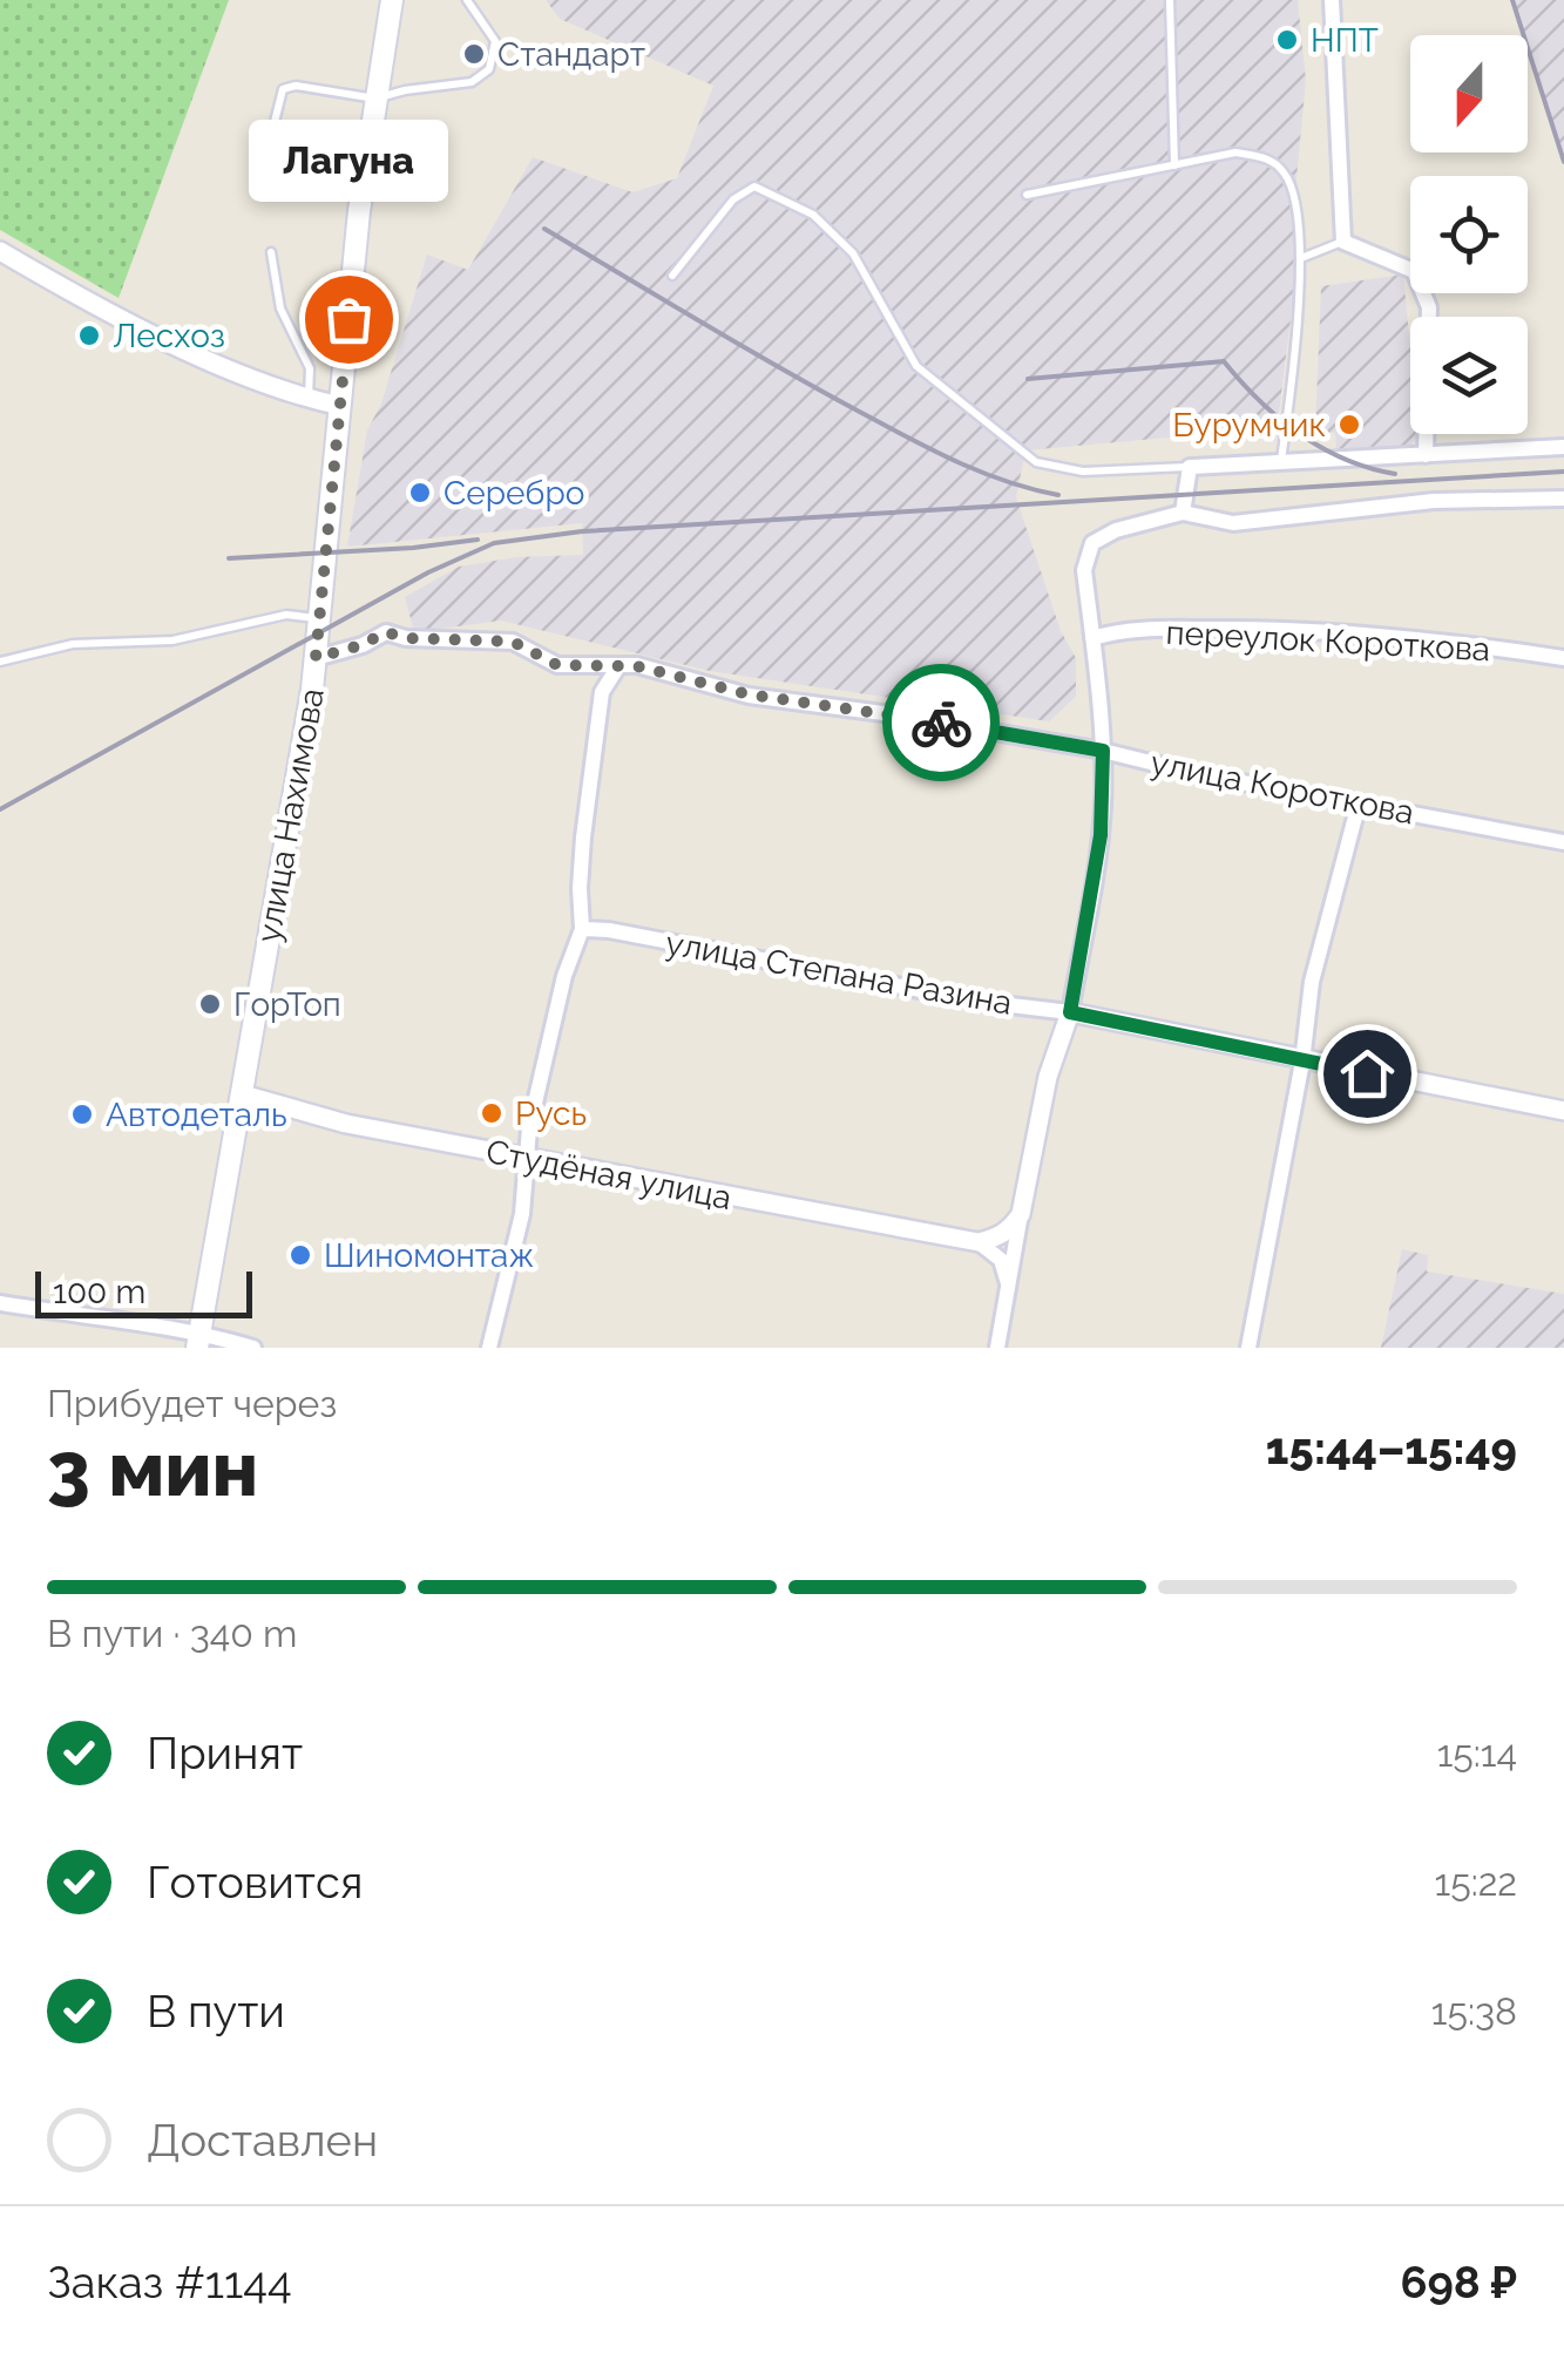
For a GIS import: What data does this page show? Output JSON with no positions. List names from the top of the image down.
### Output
{
  "streets": {
    "main road": ["улица Нахимова"],
    "street": [
      "переулок Короткова",
      "улица Короткова",
      "улица Степана Разина",
      "Студёная улица"
    ]
  },
  "crossings": [
    ["улица Короткова", "улица Нахимова"],
    ["улица Нахимова", "Студёная улица"]
  ],
  "places": [
    "НПТ",
    "Стандарт",
    "Лагуна",
    "Лесхоз",
    "Бурумчик",
    "Серебро",
    "ГорТоп",
    "Русь",
    "Автодеталь",
    "Шиномонтаж"
  ],
  "scale_bar": "100 m",
  "north": "bottom",
  "page": {
    "bubble": "Лагуна",
    "scale": "100 m",
    "heading": ["3 мин", "Прибудет через", "15:44–15:49"],
    "panel": ["Заказ #1144", "698 ₽"],
    "bar": "В пути · 340 m",
    "list": [
      ["Принят", "15:14"],
      ["Готовится", "15:22"],
      ["В пути", "15:38"],
      "Доставлен"
    ]
  }
}
